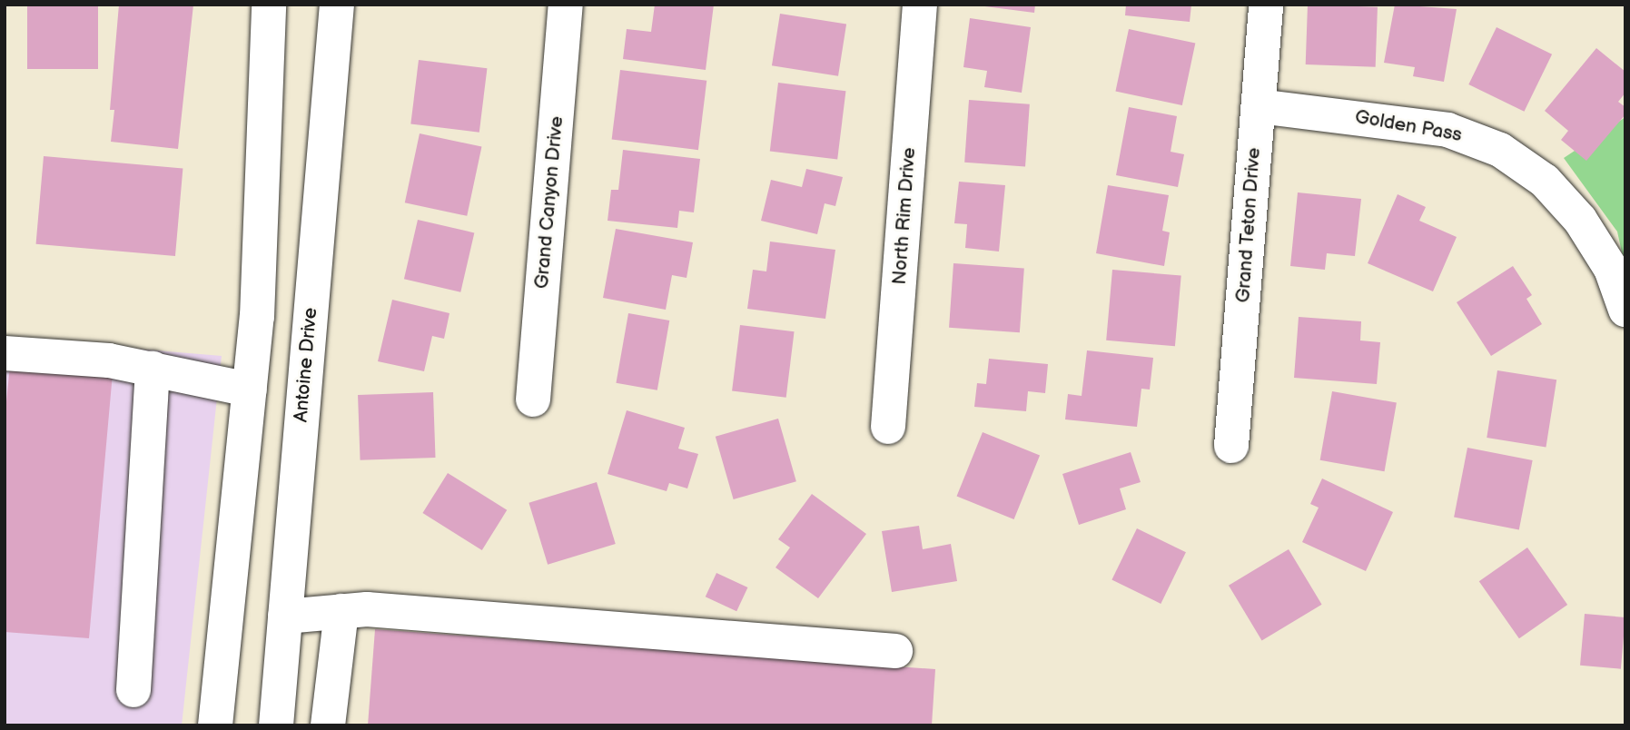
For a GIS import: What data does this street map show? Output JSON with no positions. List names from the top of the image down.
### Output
{
  "streets": {
    "street": [
      "Golden Pass",
      "Grand Canyon Drive",
      "North Rim Drive",
      "Grand Teton Drive",
      "Antoine Drive"
    ]
  },
  "crossings": [
    ["Golden Pass", "Grand Teton Drive"]
  ]
}
